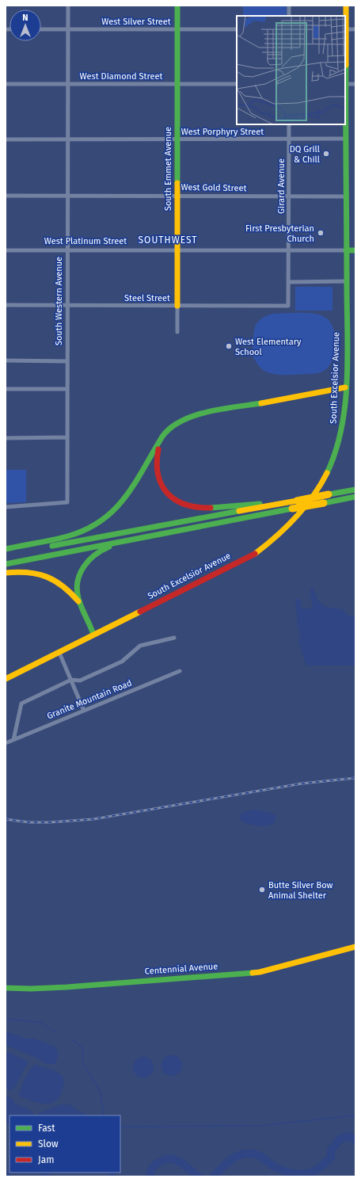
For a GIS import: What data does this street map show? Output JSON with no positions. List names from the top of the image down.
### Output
{
  "streets": {
    "main road": [
      "South Emmet Avenue",
      "West Platinum Street",
      "South Excelsior Avenue",
      "Centennial Avenue"
    ],
    "street": [
      "West Silver Street",
      "West Diamond Street",
      "West Porphyry Street",
      "Girard Avenue",
      "West Gold Street",
      "Steel Street",
      "South Western Avenue",
      "Granite Mountain Road"
    ]
  },
  "crossings": [
    ["West Silver Street", "South Emmet Avenue"],
    ["West Silver Street", "South Western Avenue"],
    ["West Diamond Street", "South Emmet Avenue"],
    ["West Diamond Street", "South Western Avenue"],
    ["West Porphyry Street", "South Emmet Avenue"],
    ["West Porphyry Street", "Girard Avenue"],
    ["West Porphyry Street", "South Western Avenue"],
    ["West Porphyry Street", "South Excelsior Avenue"],
    ["South Emmet Avenue", "West Gold Street"],
    ["South Emmet Avenue", "West Platinum Street"],
    ["South Emmet Avenue", "Steel Street"],
    ["Girard Avenue", "West Gold Street"],
    ["Girard Avenue", "West Platinum Street"],
    ["Girard Avenue", "Steel Street"],
    ["West Gold Street", "South Western Avenue"],
    ["West Gold Street", "South Excelsior Avenue"],
    ["West Platinum Street", "South Western Avenue"],
    ["West Platinum Street", "South Excelsior Avenue"],
    ["Steel Street", "South Western Avenue"]
  ],
  "districts": ["SOUTHWEST"],
  "places": [
    "DQ Grill & Chill",
    "First Presbyterian Church",
    "West Elementary School",
    "Butte Silver Bow Animal Shelter"
  ],
  "legend": ["Fast", "Slow", "Jam"],
  "north": "top"
}
